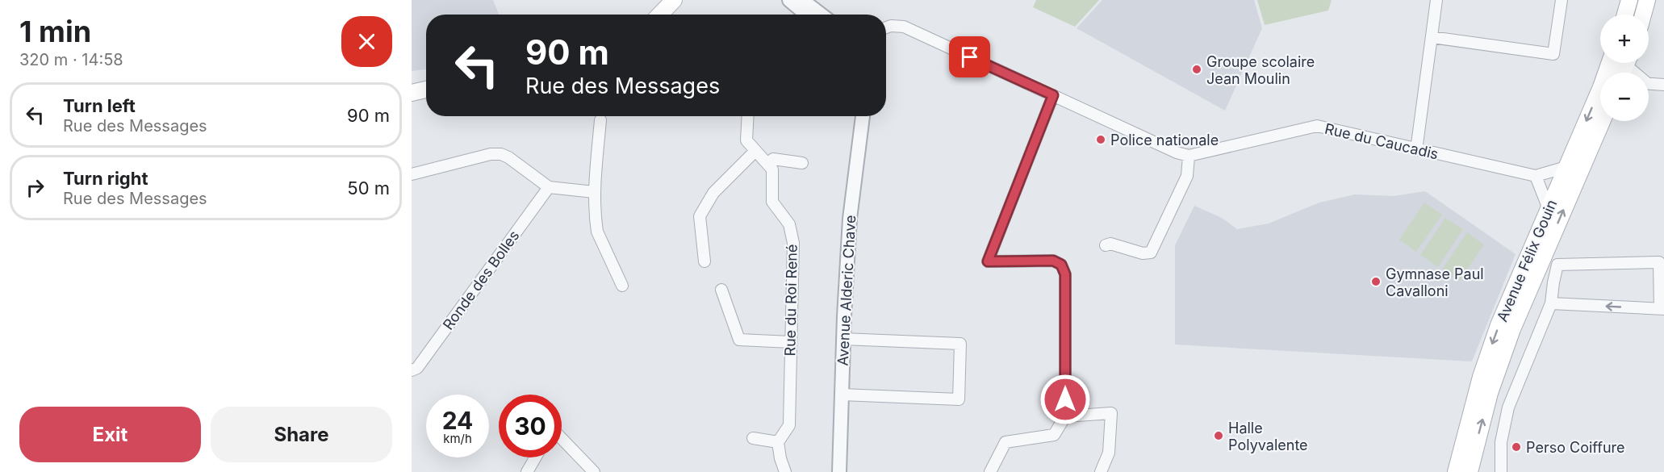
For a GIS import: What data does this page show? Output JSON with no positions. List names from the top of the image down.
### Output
{
  "streets": {
    "main road": ["Avenue Félix Gouin"],
    "street": [
      "Rue du Caucadis",
      "Ronde des Bolles",
      "Avenue Alderic Chave",
      "Rue du Roi René"
    ]
  },
  "crossings": [
    ["Rue du Caucadis", "Avenue Félix Gouin"]
  ],
  "places": [
    "Groupe scolaire Jean Moulin",
    "Police nationale",
    "Gymnase Paul Cavalloni",
    "Halle Polyvalente",
    "Perso Coiffure"
  ],
  "page": {
    "heading": ["1 min", "320 m · 14:58"],
    "map_buttons": ["+", "−"],
    "turn": ["90 m", "Rue des Messages"],
    "list": [
      {
        "name": "Turn left",
        "note": "Rue des Messages",
        "value": "90 m"
      },
      {
        "name": "Turn right",
        "note": "Rue des Messages",
        "value": "50 m"
      }
    ],
    "speed": "24 km/h",
    "limit": "30",
    "buttons": ["Exit", "Share"]
  }
}
